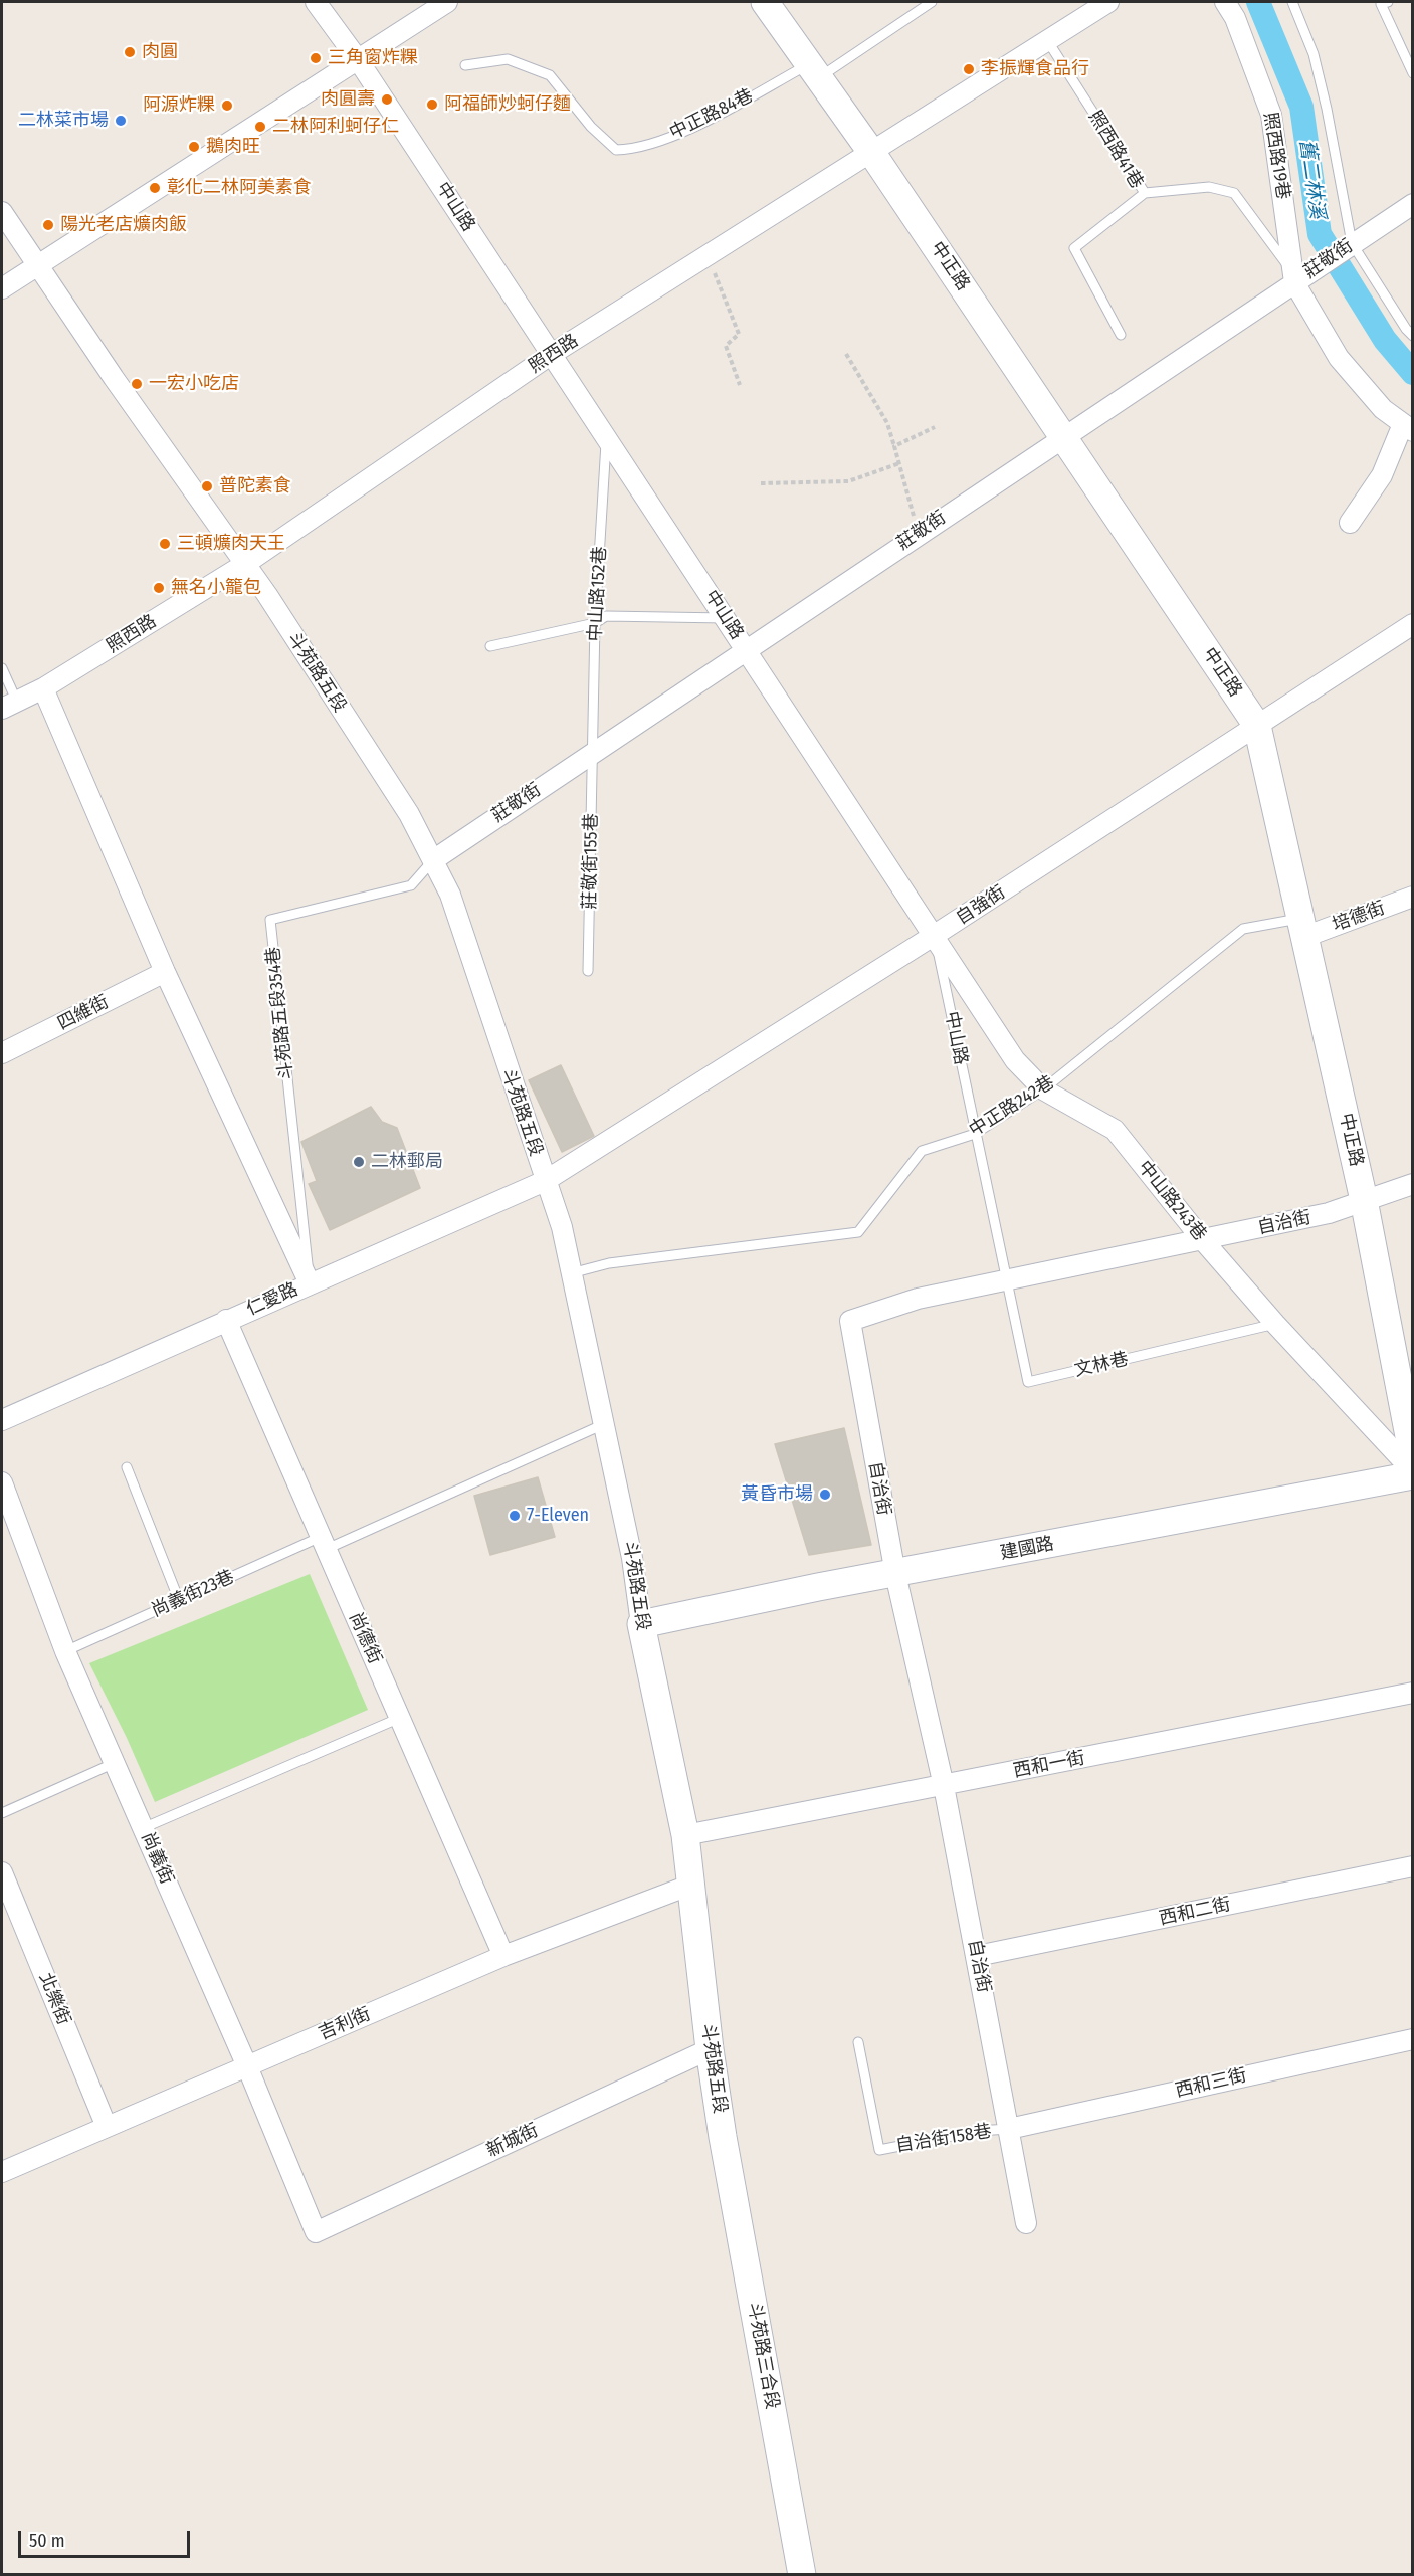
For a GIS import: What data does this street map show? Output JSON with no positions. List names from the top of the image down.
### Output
{
  "streets": {
    "main road": [
      "中正路",
      "斗苑路五段",
      "建國路",
      "斗苑路三合段"
    ],
    "street": [
      "照西路19巷",
      "中山路",
      "莊敬街",
      "照西路",
      "自強街",
      "培德街",
      "四維街",
      "中山路243巷",
      "自治街",
      "仁愛路",
      "尚德街",
      "西和一街",
      "尚義街",
      "西和二街",
      "北樂街",
      "吉利街",
      "西和三街",
      "新城街"
    ],
    "lane": [
      "中正路84巷",
      "照西路41巷",
      "中山路152巷",
      "莊敬街155巷",
      "斗苑路五段354巷",
      "中正路242巷",
      "文林巷",
      "尚義街23巷",
      "自治街158巷"
    ]
  },
  "crossings": [
    ["中正路84巷", "中正路"],
    ["照西路41巷", "照西路"],
    ["照西路19巷", "莊敬街"],
    ["中山路", "莊敬街"],
    ["中山路", "照西路"],
    ["中山路", "中山路152巷"],
    ["中山路", "自強街"],
    ["中山路", "中正路242巷"],
    ["中山路", "中山路243巷"],
    ["中山路", "自治街"],
    ["中山路", "文林巷"],
    ["莊敬街", "中正路"],
    ["莊敬街", "中山路152巷"],
    ["莊敬街", "斗苑路五段"],
    ["莊敬街", "莊敬街155巷"],
    ["莊敬街", "斗苑路五段354巷"],
    ["中正路", "照西路"],
    ["中正路", "自強街"],
    ["中正路", "培德街"],
    ["中正路", "中正路242巷"],
    ["中正路", "自治街"],
    ["照西路", "斗苑路五段"],
    ["中山路152巷", "莊敬街155巷"],
    ["斗苑路五段", "自強街"],
    ["斗苑路五段", "斗苑路五段354巷"],
    ["斗苑路五段", "中正路242巷"],
    ["斗苑路五段", "仁愛路"],
    ["斗苑路五段", "建國路"],
    ["斗苑路五段", "尚義街23巷"],
    ["斗苑路五段", "西和一街"],
    ["斗苑路五段", "吉利街"],
    ["斗苑路五段", "新城街"],
    ["斗苑路五段", "斗苑路三合段"],
    ["自強街", "中山路243巷"],
    ["自強街", "仁愛路"],
    ["培德街", "中正路242巷"],
    ["斗苑路五段354巷", "仁愛路"],
    ["中正路242巷", "中山路243巷"],
    ["中山路243巷", "自治街"],
    ["中山路243巷", "文林巷"],
    ["中山路243巷", "建國路"],
    ["自治街", "文林巷"],
    ["自治街", "建國路"],
    ["自治街", "西和一街"],
    ["自治街", "西和二街"],
    ["自治街", "西和三街"],
    ["自治街", "自治街158巷"],
    ["仁愛路", "尚德街"],
    ["尚義街23巷", "尚德街"],
    ["尚義街23巷", "尚義街"],
    ["尚德街", "吉利街"],
    ["尚義街", "吉利街"],
    ["尚義街", "新城街"],
    ["北樂街", "吉利街"],
    ["西和三街", "自治街158巷"]
  ],
  "water": ["舊二林溪"],
  "places": [
    "肉圓",
    "三角窗炸粿",
    "李振輝食品行",
    "肉圓壽",
    "阿福師炒蚵仔麵",
    "阿源炸粿",
    "二林菜市場",
    "二林阿利蚵仔仁",
    "鵝肉旺",
    "彰化二林阿美素食",
    "陽光老店爌肉飯",
    "一宏小吃店",
    "普陀素食",
    "三頓爌肉天王",
    "無名小籠包",
    "二林郵局",
    "黃昏市場",
    "7-Eleven"
  ],
  "scale_bar": "50 m"
}
